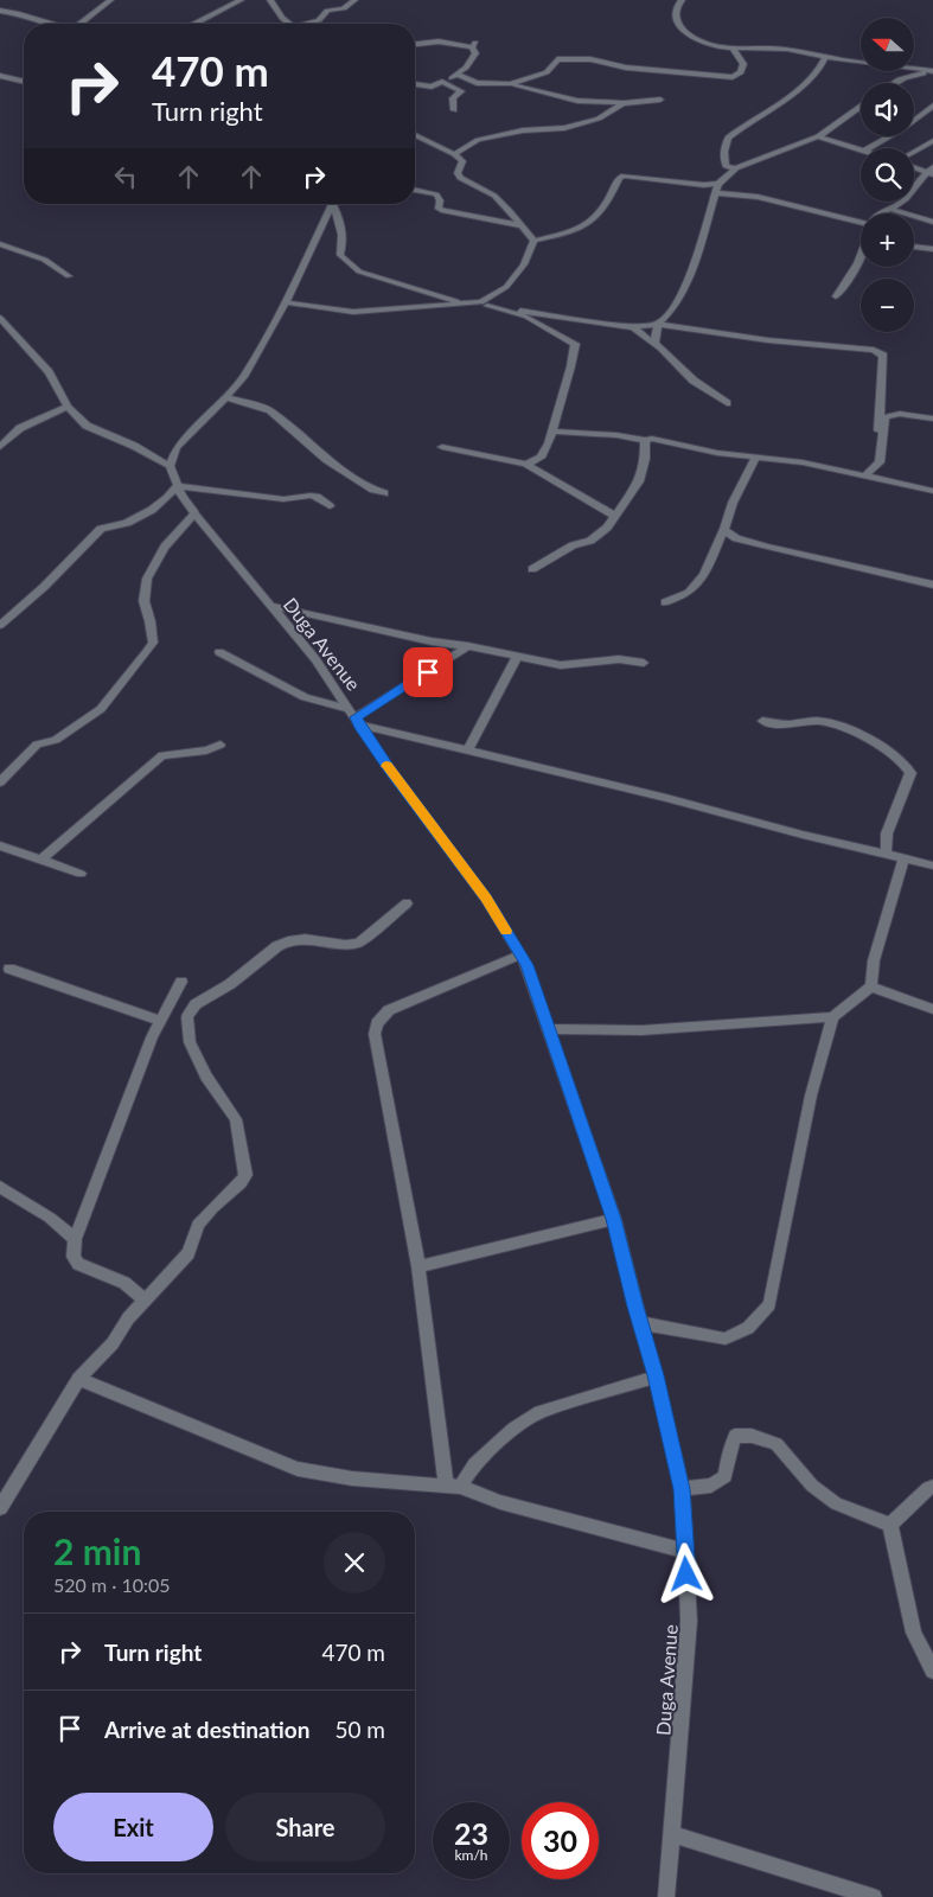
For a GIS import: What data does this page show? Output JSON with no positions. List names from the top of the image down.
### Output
{
  "streets": {
    "street": ["Duga Avenue"]
  },
  "north": "left",
  "page": {
    "map_buttons": ["+", "−"],
    "turn": ["470 m", "Turn right"],
    "heading": ["2 min", "520 m · 10:05"],
    "list": [
      {
        "name": "Turn right",
        "value": "470 m"
      },
      {
        "name": "Arrive at destination",
        "value": "50 m"
      }
    ],
    "buttons": ["Exit", "Share"],
    "speed": "23 km/h",
    "limit": "30"
  }
}
